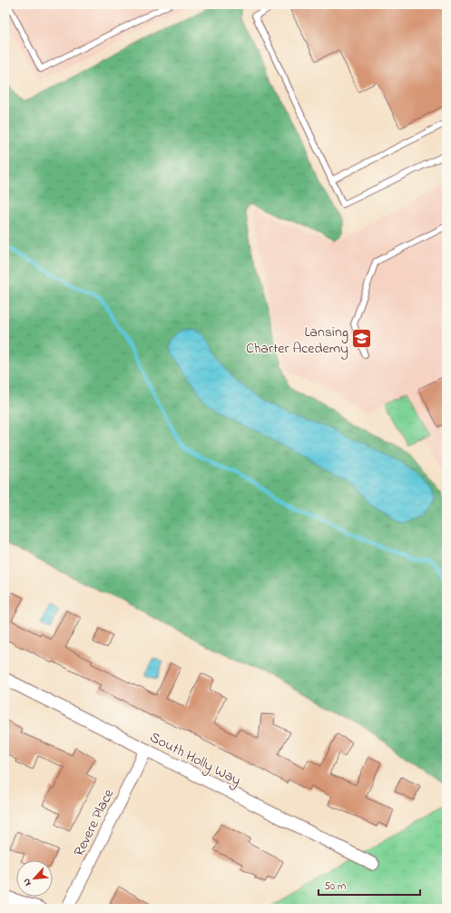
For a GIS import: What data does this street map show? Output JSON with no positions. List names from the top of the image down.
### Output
{
  "streets": {
    "street": ["South Holly Way", "Revere Place"]
  },
  "crossings": [
    ["South Holly Way", "Revere Place"]
  ],
  "places": {
    "school or university": ["Lansing Charter Acedemy"]
  },
  "scale_bar": "50 m",
  "north": "bottom left"
}
